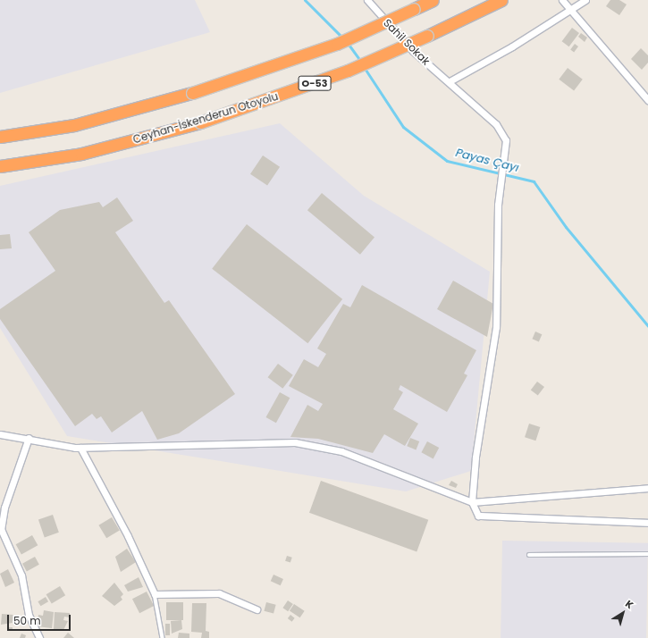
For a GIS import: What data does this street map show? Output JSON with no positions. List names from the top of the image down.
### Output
{
  "streets": {
    "highway": ["O-53", "Ceyhan-İskenderun Otoyolu"],
    "street": ["Sahil Sokak"]
  },
  "water": ["Payas Çayı"],
  "scale_bar": "50 m",
  "north": "top right"
}
